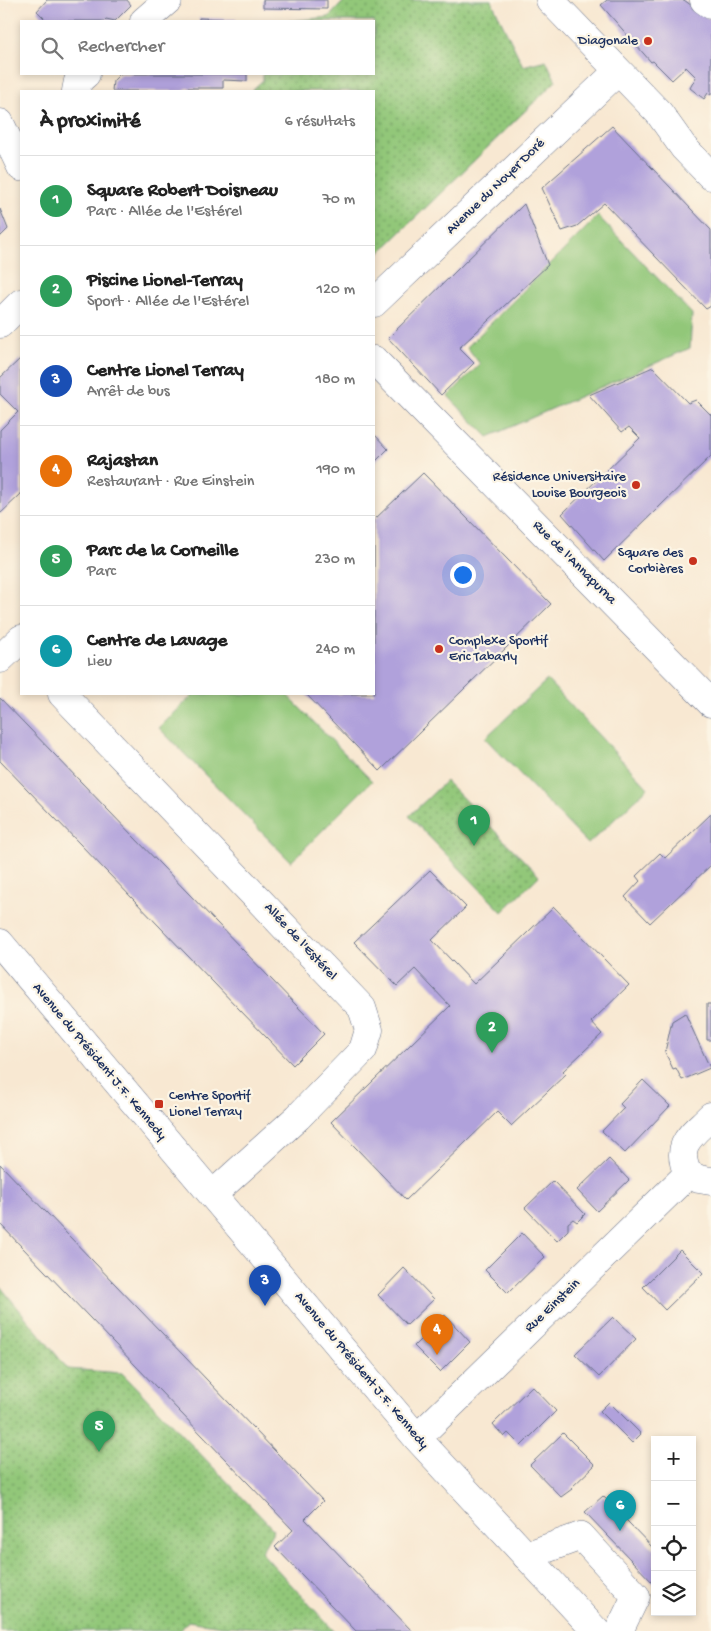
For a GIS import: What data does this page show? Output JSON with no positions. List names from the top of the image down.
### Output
{
  "streets": {
    "street": [
      "Avenue du Noyer Doré",
      "Rue de l'Annapurna",
      "Allée de l'Estérel",
      "Avenue du Président J.F. Kennedy",
      "Rue Einstein"
    ]
  },
  "crossings": [
    ["Allée de l'Estérel", "Avenue du Président J.F. Kennedy"],
    ["Avenue du Président J.F. Kennedy", "Rue Einstein"]
  ],
  "places": {
    "other": [
      "Diagonale",
      "Résidence Universitaire Louise Bourgeois",
      "Square des Corbières",
      "Complexe Sportif Eric Tabarly"
    ],
    "transit": ["Centre Sportif Lionel Terray"]
  },
  "page": {
    "search": "Rechercher",
    "heading": ["À proximité", "6 résultats"],
    "list": [
      {
        "mark": "1",
        "name": "Square Robert Doisneau",
        "note": "Parc · Allée de l'Estérel",
        "value": "70 m"
      },
      {
        "mark": "2",
        "name": "Piscine Lionel-Terray",
        "note": "Sport · Allée de l'Estérel",
        "value": "120 m"
      },
      {
        "mark": "3",
        "name": "Centre Lionel Terray",
        "note": "Arrêt de bus",
        "value": "180 m"
      },
      {
        "mark": "4",
        "name": "Rajastan",
        "note": "Restaurant · Rue Einstein",
        "value": "190 m"
      },
      {
        "mark": "5",
        "name": "Parc de la Corneille",
        "note": "Parc",
        "value": "230 m"
      },
      {
        "mark": "6",
        "name": "Centre de Lavage",
        "note": "Lieu",
        "value": "240 m"
      }
    ],
    "pins": [
      "1",
      "2",
      "3",
      "4",
      "5",
      "6"
    ],
    "map_buttons": ["+", "−"]
  }
}
